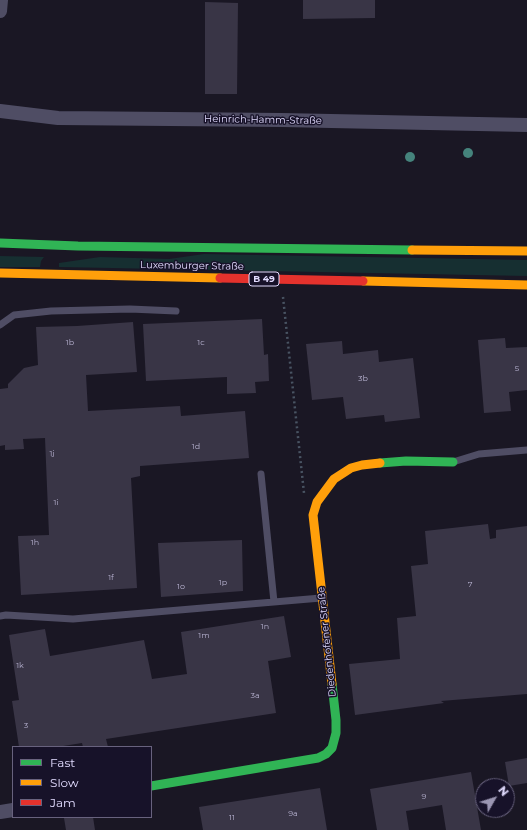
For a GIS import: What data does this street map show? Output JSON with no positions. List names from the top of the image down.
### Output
{
  "streets": {
    "main road": ["Luxemburger Straße", "B 49", "Diedenhofener Straße"],
    "street": ["Heinrich-Hamm-Straße"]
  },
  "house_numbers": [
    "1b",
    "1c",
    "5",
    "3b",
    "1d",
    "1j",
    "1i",
    "1h",
    "1f",
    "1p",
    "7",
    "1o",
    "1n",
    "1m",
    "1k",
    "3a",
    "3",
    "9",
    "9a",
    "11"
  ],
  "legend": ["Fast", "Slow", "Jam"],
  "north": "top right"
}
